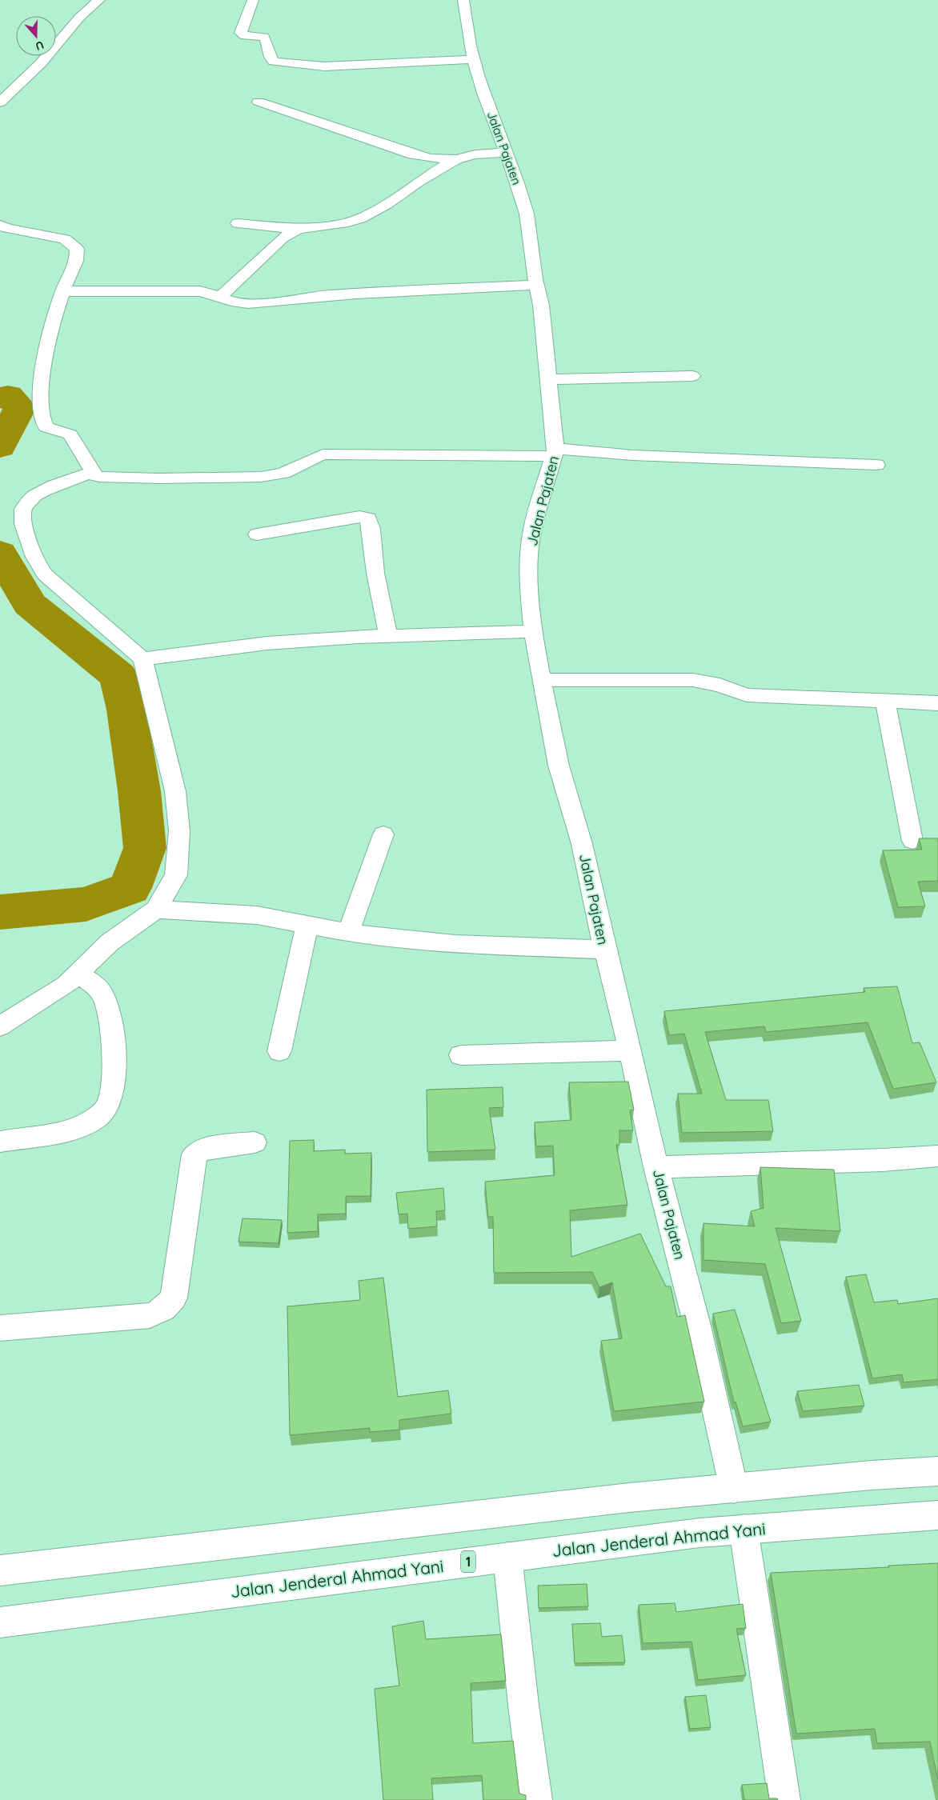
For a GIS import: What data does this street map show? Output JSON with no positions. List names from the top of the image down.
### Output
{
  "streets": {
    "main road": ["Jalan Pajaten", "Jalan Jenderal Ahmad Yani", "1"]
  },
  "north": "bottom"
}
